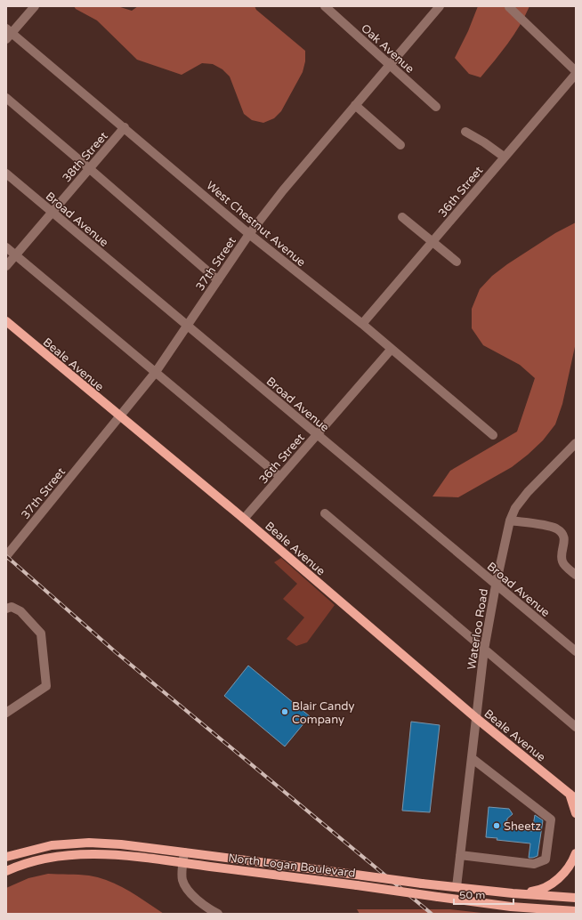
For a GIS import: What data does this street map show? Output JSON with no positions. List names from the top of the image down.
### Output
{
  "streets": {
    "main road": ["Beale Avenue", "North Logan Boulevard"],
    "street": [
      "Oak Avenue",
      "38th Street",
      "36th Street",
      "Broad Avenue",
      "West Chestnut Avenue",
      "37th Street",
      "Waterloo Road"
    ]
  },
  "crossings": [
    ["Oak Avenue", "37th Street"],
    ["38th Street", "Broad Avenue"],
    ["38th Street", "West Chestnut Avenue"],
    ["36th Street", "Broad Avenue"],
    ["36th Street", "West Chestnut Avenue"],
    ["36th Street", "Beale Avenue"],
    ["Broad Avenue", "37th Street"],
    ["Broad Avenue", "Waterloo Road"],
    ["West Chestnut Avenue", "37th Street"],
    ["37th Street", "Beale Avenue"],
    ["Beale Avenue", "Waterloo Road"],
    ["Waterloo Road", "North Logan Boulevard"]
  ],
  "places": ["Blair Candy Company", "Sheetz"],
  "scale_bar": "50 m"
}
